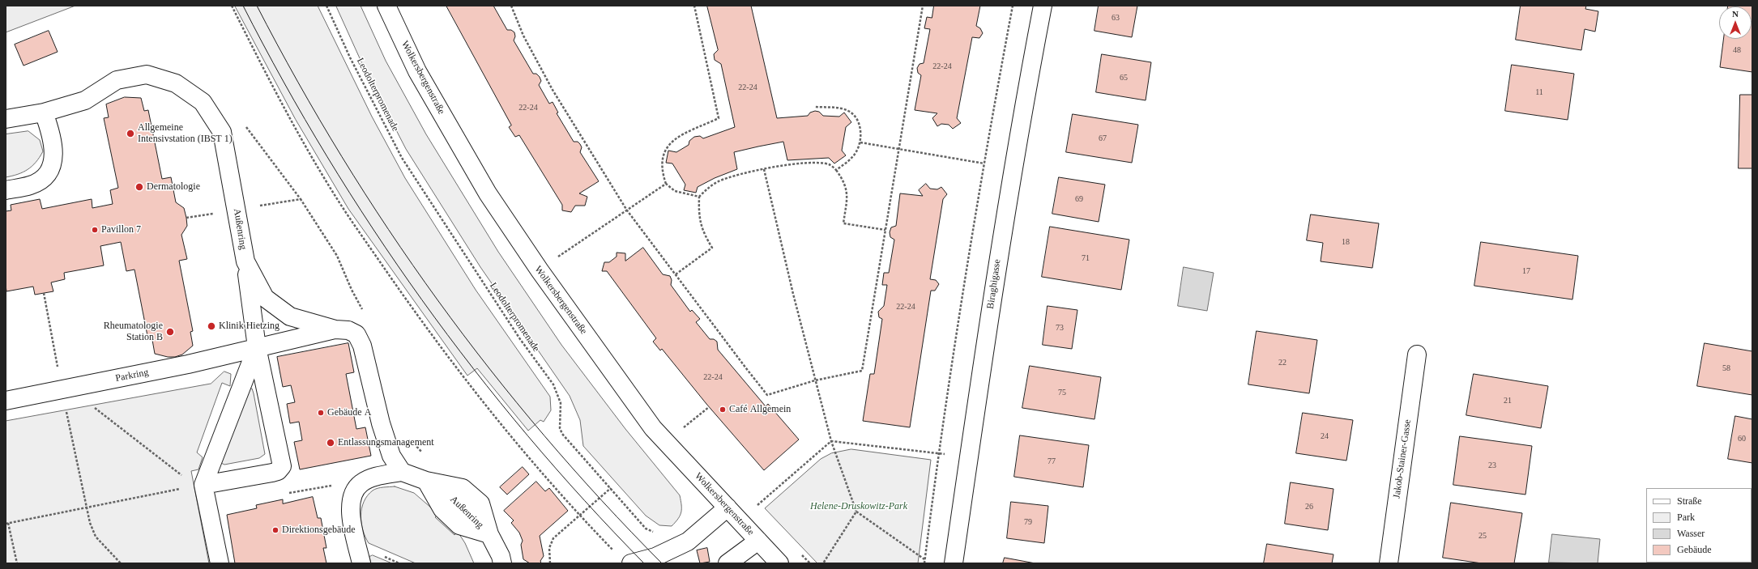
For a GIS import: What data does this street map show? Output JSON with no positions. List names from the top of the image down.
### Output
{
  "streets": {
    "street": [
      "Wolkersbergenstraße",
      "Außenring",
      "Biraghigasse",
      "Parkring",
      "Jakob-Stainer-Gasse"
    ],
    "path": ["Leodolterpromenade"]
  },
  "crossings": [
    ["Außenring", "Parkring"]
  ],
  "parks": ["Helene-Druskowitz-Park"],
  "places": [
    "Allgemeine Intensivstation (IBST 1)",
    "Dermatologie",
    "Pavillon 7",
    "Klinik Hietzing",
    "Rheumatologie Station B",
    "Café Allgemein",
    "Gebäude A",
    "Entlassungsmanagement",
    "Direktionsgebäude"
  ],
  "house_numbers": [
    "63",
    "48",
    "22-24",
    "65",
    "22-24",
    "11",
    "22-24",
    "67",
    "69",
    "18",
    "71",
    "17",
    "22-24",
    "73",
    "22",
    "58",
    "22-24",
    "75",
    "21",
    "24",
    "60",
    "77",
    "23",
    "26",
    "79",
    "25"
  ],
  "legend": [
    "Straße",
    "Park",
    "Wasser",
    "Gebäude"
  ],
  "north": "top"
}
